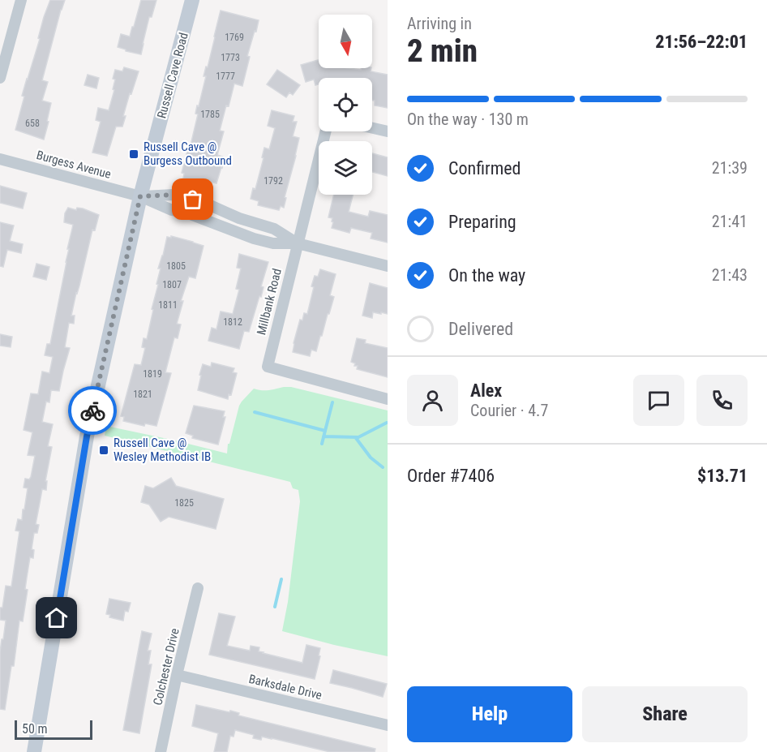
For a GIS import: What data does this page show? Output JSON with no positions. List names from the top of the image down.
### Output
{
  "streets": {
    "main road": ["Russell Cave Road"],
    "street": [
      "Burgess Avenue",
      "Millbank Road",
      "Colchester Drive",
      "Barksdale Drive"
    ]
  },
  "crossings": [
    ["Russell Cave Road", "Burgess Avenue"],
    ["Burgess Avenue", "Millbank Road"],
    ["Colchester Drive", "Barksdale Drive"]
  ],
  "places": {
    "transit": ["Russell Cave @ Burgess Outbound", "Russell Cave @ Wesley Methodist IB"]
  },
  "house_numbers": [
    "1769",
    "1773",
    "1777",
    "1785",
    "658",
    "1792",
    "1805",
    "1807",
    "1811",
    "1812",
    "1819",
    "1821",
    "1825"
  ],
  "scale_bar": "50 m",
  "north": "bottom",
  "page": {
    "heading": ["2 min", "Arriving in", "21:56–22:01"],
    "panel": [
      "Alex",
      "Courier · 4.7",
      "Order #7406",
      "$13.71"
    ],
    "bar": "On the way · 130 m",
    "list": [
      ["Confirmed", "21:39"],
      ["Preparing", "21:41"],
      ["On the way", "21:43"],
      "Delivered"
    ],
    "buttons": ["Help", "Share"],
    "scale": "50 m"
  }
}
